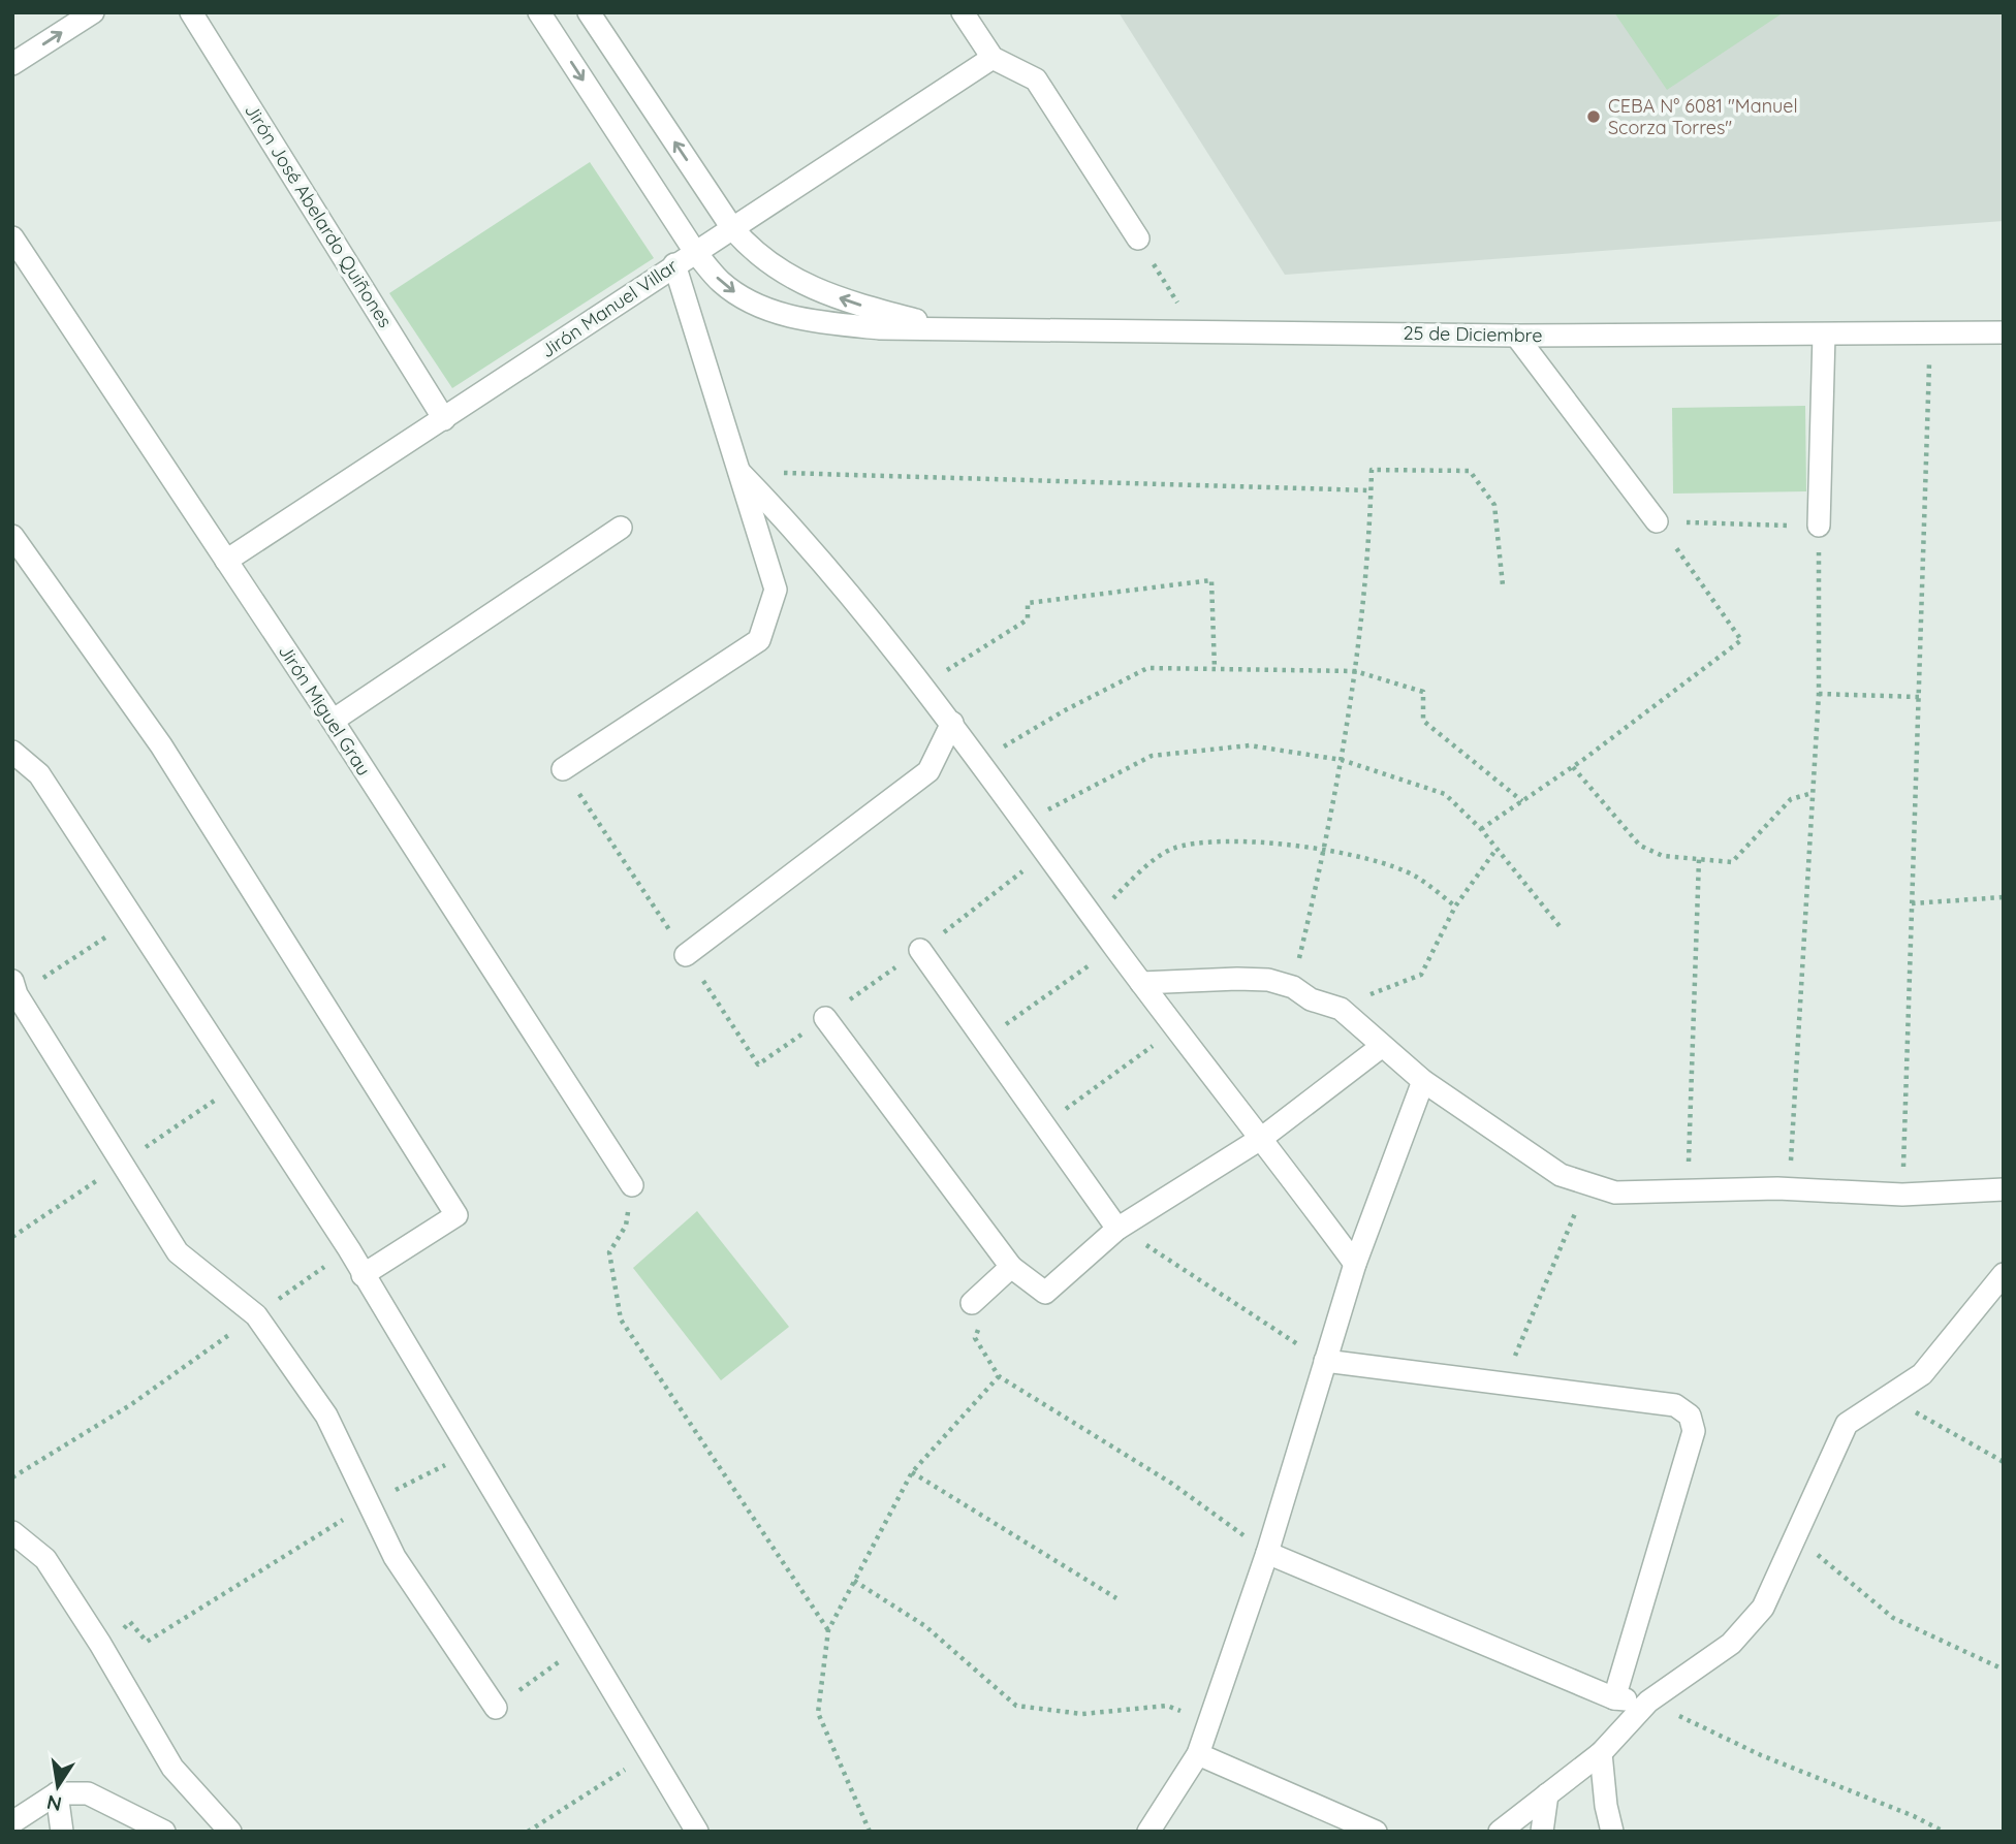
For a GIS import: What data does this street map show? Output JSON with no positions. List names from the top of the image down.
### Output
{
  "streets": {
    "street": [
      "Jirón José Abelardo Quiñones",
      "Jirón Manuel Villar",
      "25 de Diciembre",
      "Jirón Miguel Grau"
    ]
  },
  "crossings": [
    ["Jirón José Abelardo Quiñones", "Jirón Manuel Villar"],
    ["Jirón Manuel Villar", "Jirón Miguel Grau"]
  ],
  "places": ["CEBA N° 6081 \"Manuel Scorza Torres\""],
  "north": "bottom"
}
